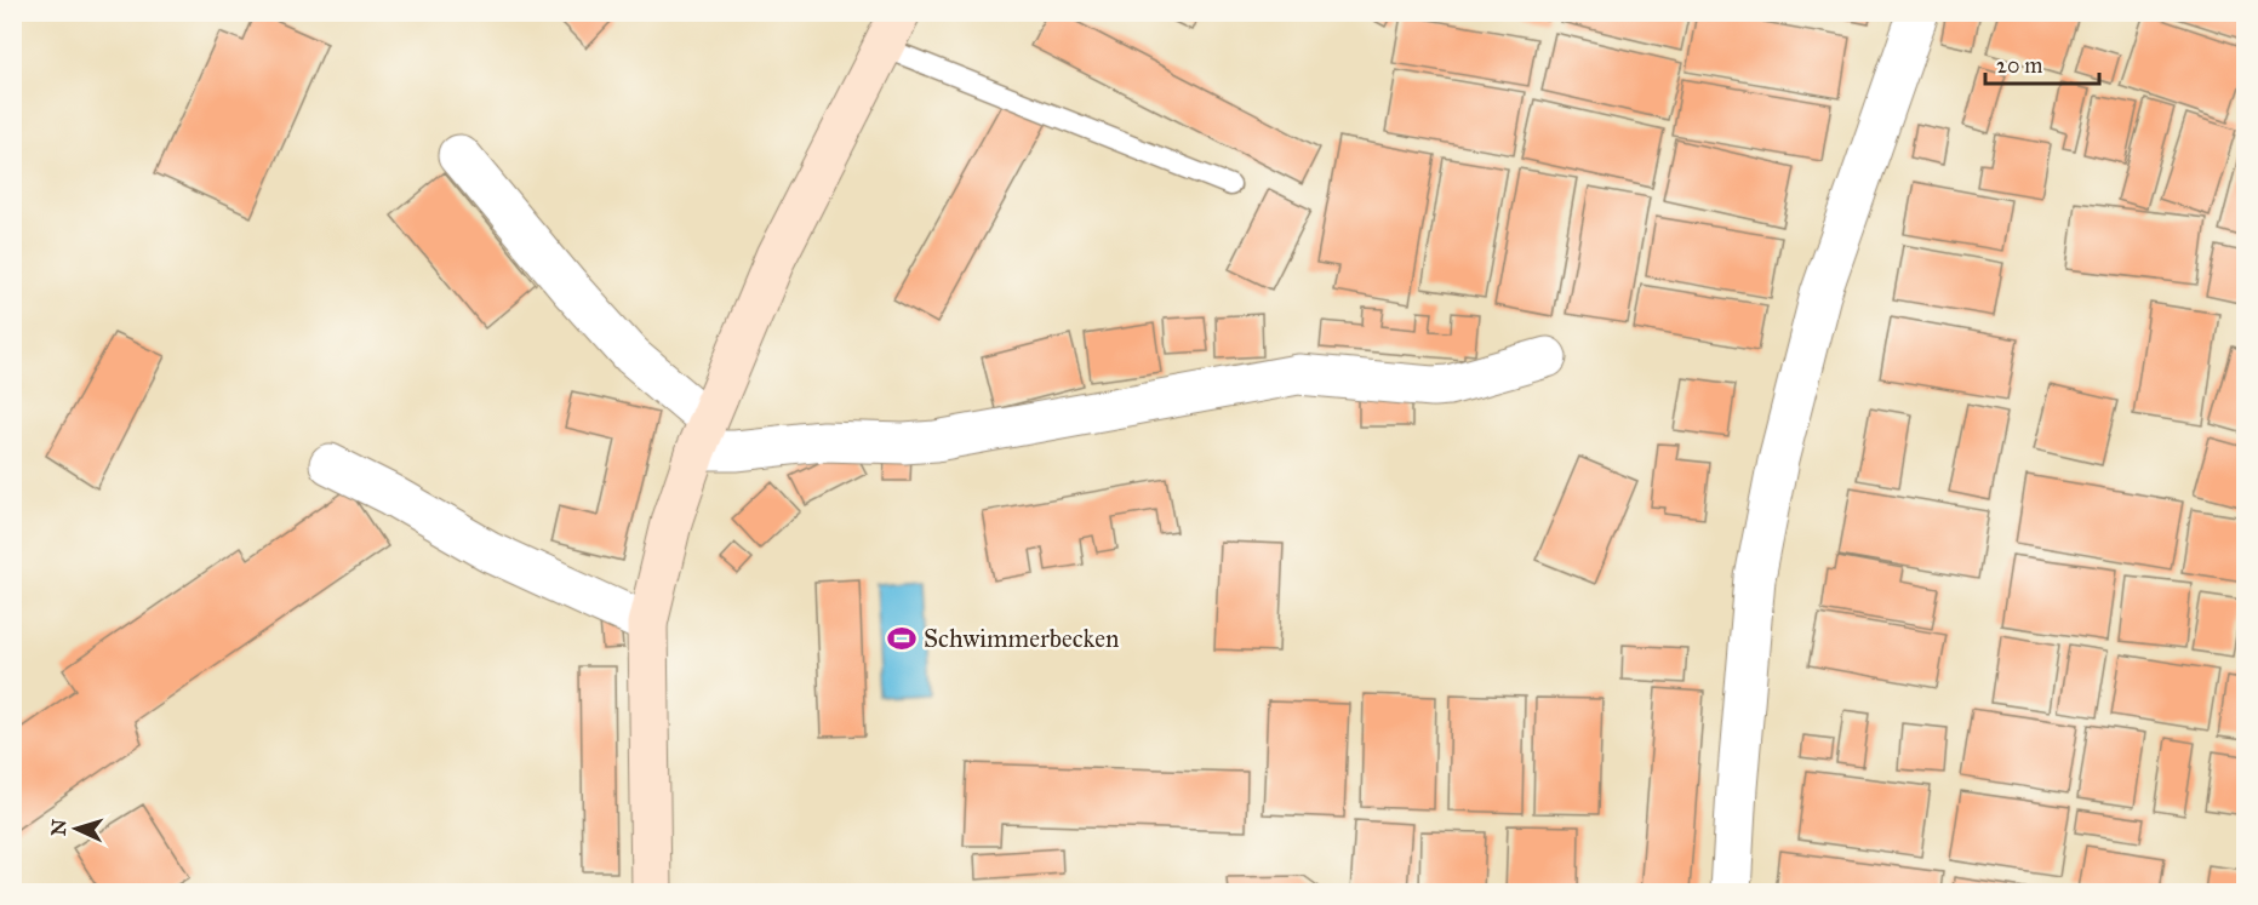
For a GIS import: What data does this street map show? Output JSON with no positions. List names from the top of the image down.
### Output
{
  "places": {
    "sports": ["Schwimmerbecken"]
  },
  "scale_bar": "20 m",
  "north": "left"
}
